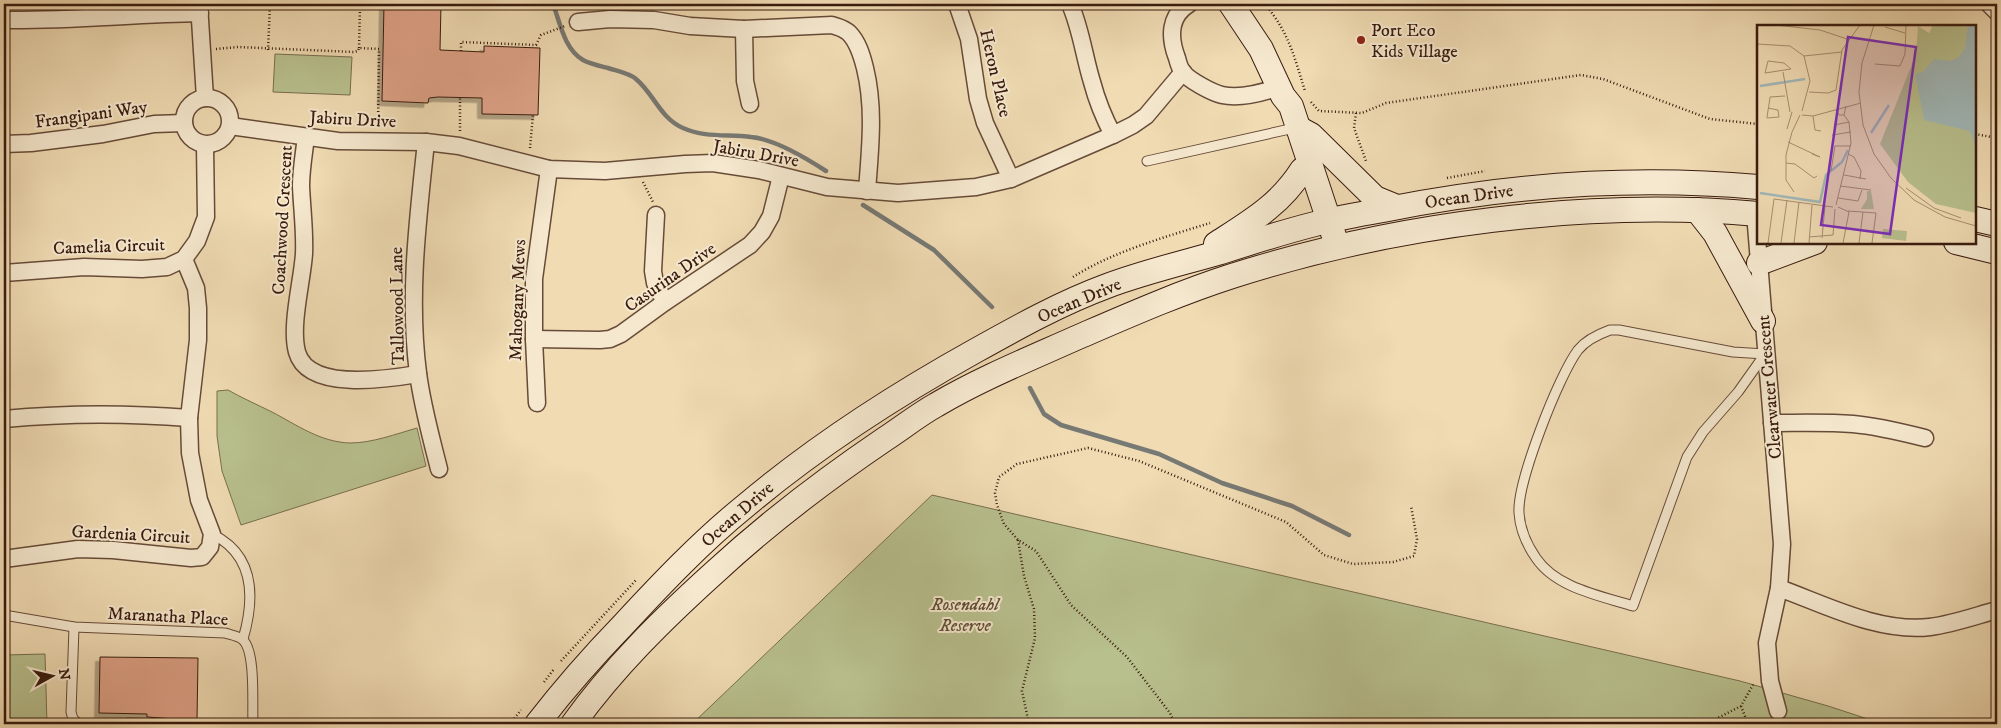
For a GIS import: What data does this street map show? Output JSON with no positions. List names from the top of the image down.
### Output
{
  "streets": {
    "main road": ["Ocean Drive", "Clearwater Crescent"],
    "street": [
      "Heron Place",
      "Frangipani Way",
      "Jabiru Drive",
      "Coachwood Crescent",
      "Camelia Circuit",
      "Casurina Drive",
      "Mahogany Mews",
      "Tallowood Lane",
      "Gardenia Circuit"
    ],
    "lane": ["Maranatha Place"]
  },
  "crossings": [
    ["Heron Place", "Jabiru Drive"],
    ["Frangipani Way", "Jabiru Drive"],
    ["Frangipani Way", "Camelia Circuit"],
    ["Jabiru Drive", "Coachwood Crescent"],
    ["Jabiru Drive", "Camelia Circuit"],
    ["Jabiru Drive", "Casurina Drive"],
    ["Jabiru Drive", "Mahogany Mews"],
    ["Jabiru Drive", "Tallowood Lane"],
    ["Ocean Drive", "Clearwater Crescent"],
    ["Coachwood Crescent", "Tallowood Lane"],
    ["Camelia Circuit", "Gardenia Circuit"],
    ["Casurina Drive", "Mahogany Mews"]
  ],
  "parks": ["Rosendahl Reserve"],
  "places": ["Port Eco Kids Village"],
  "north": "right"
}
